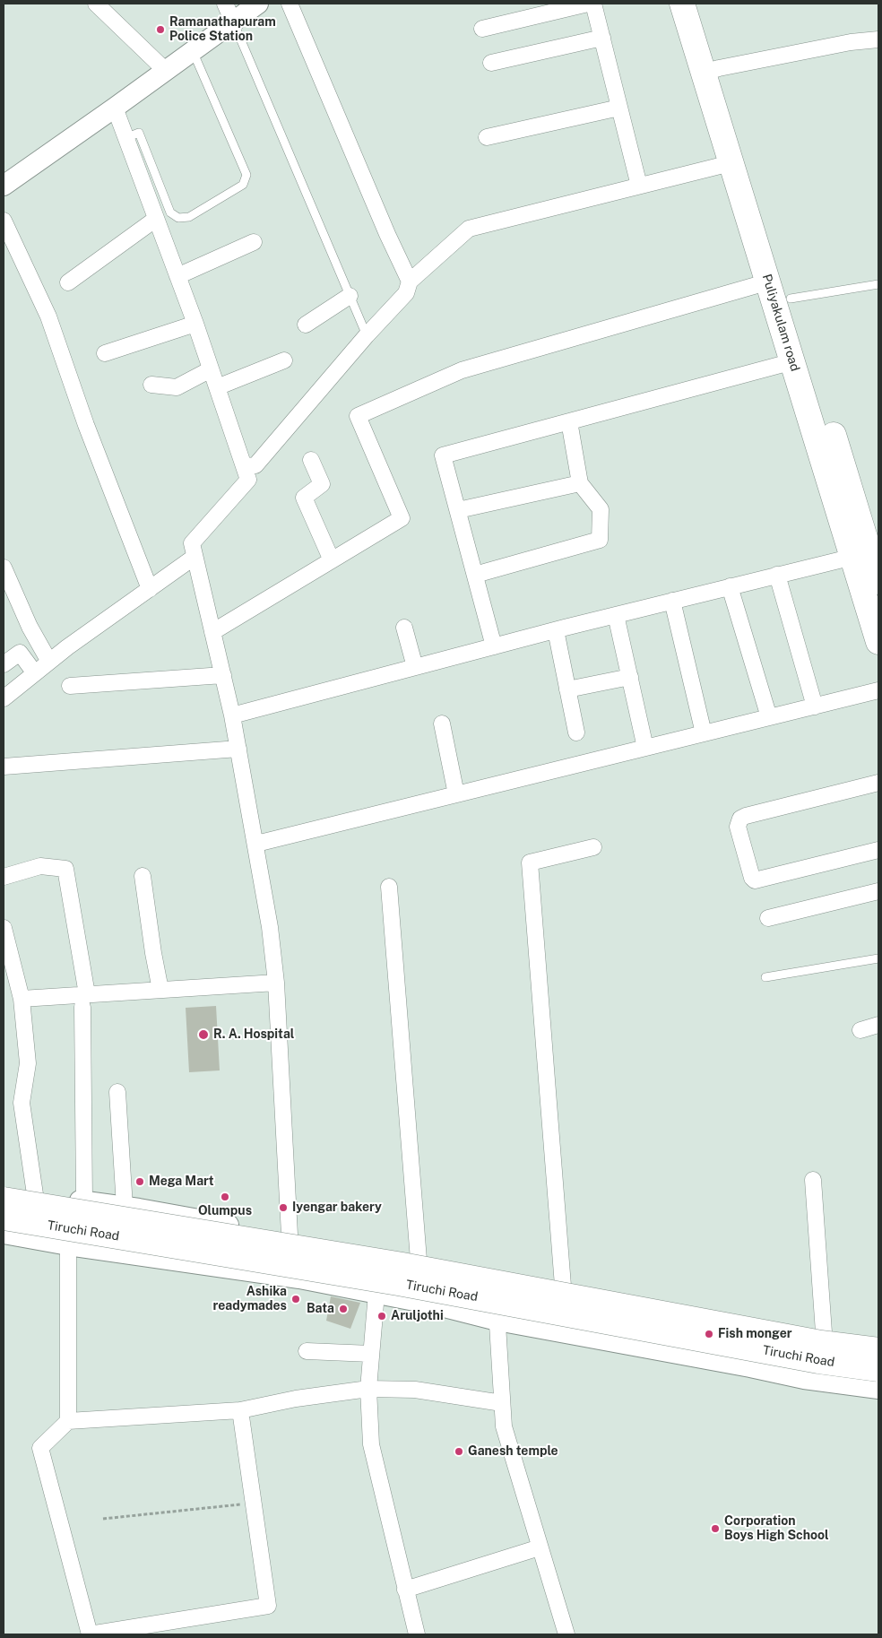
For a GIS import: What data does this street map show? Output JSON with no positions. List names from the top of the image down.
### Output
{
  "streets": {
    "main road": ["Puliyakulam road", "Tiruchi Road"]
  },
  "places": [
    "Ramanathapuram Police Station",
    "R. A. Hospital",
    "Mega Mart",
    "Olumpus",
    "Iyengar bakery",
    "Ashika readymades",
    "Bata",
    "Aruljothi",
    "Fish monger",
    "Ganesh temple",
    "Corporation Boys High School"
  ]
}
